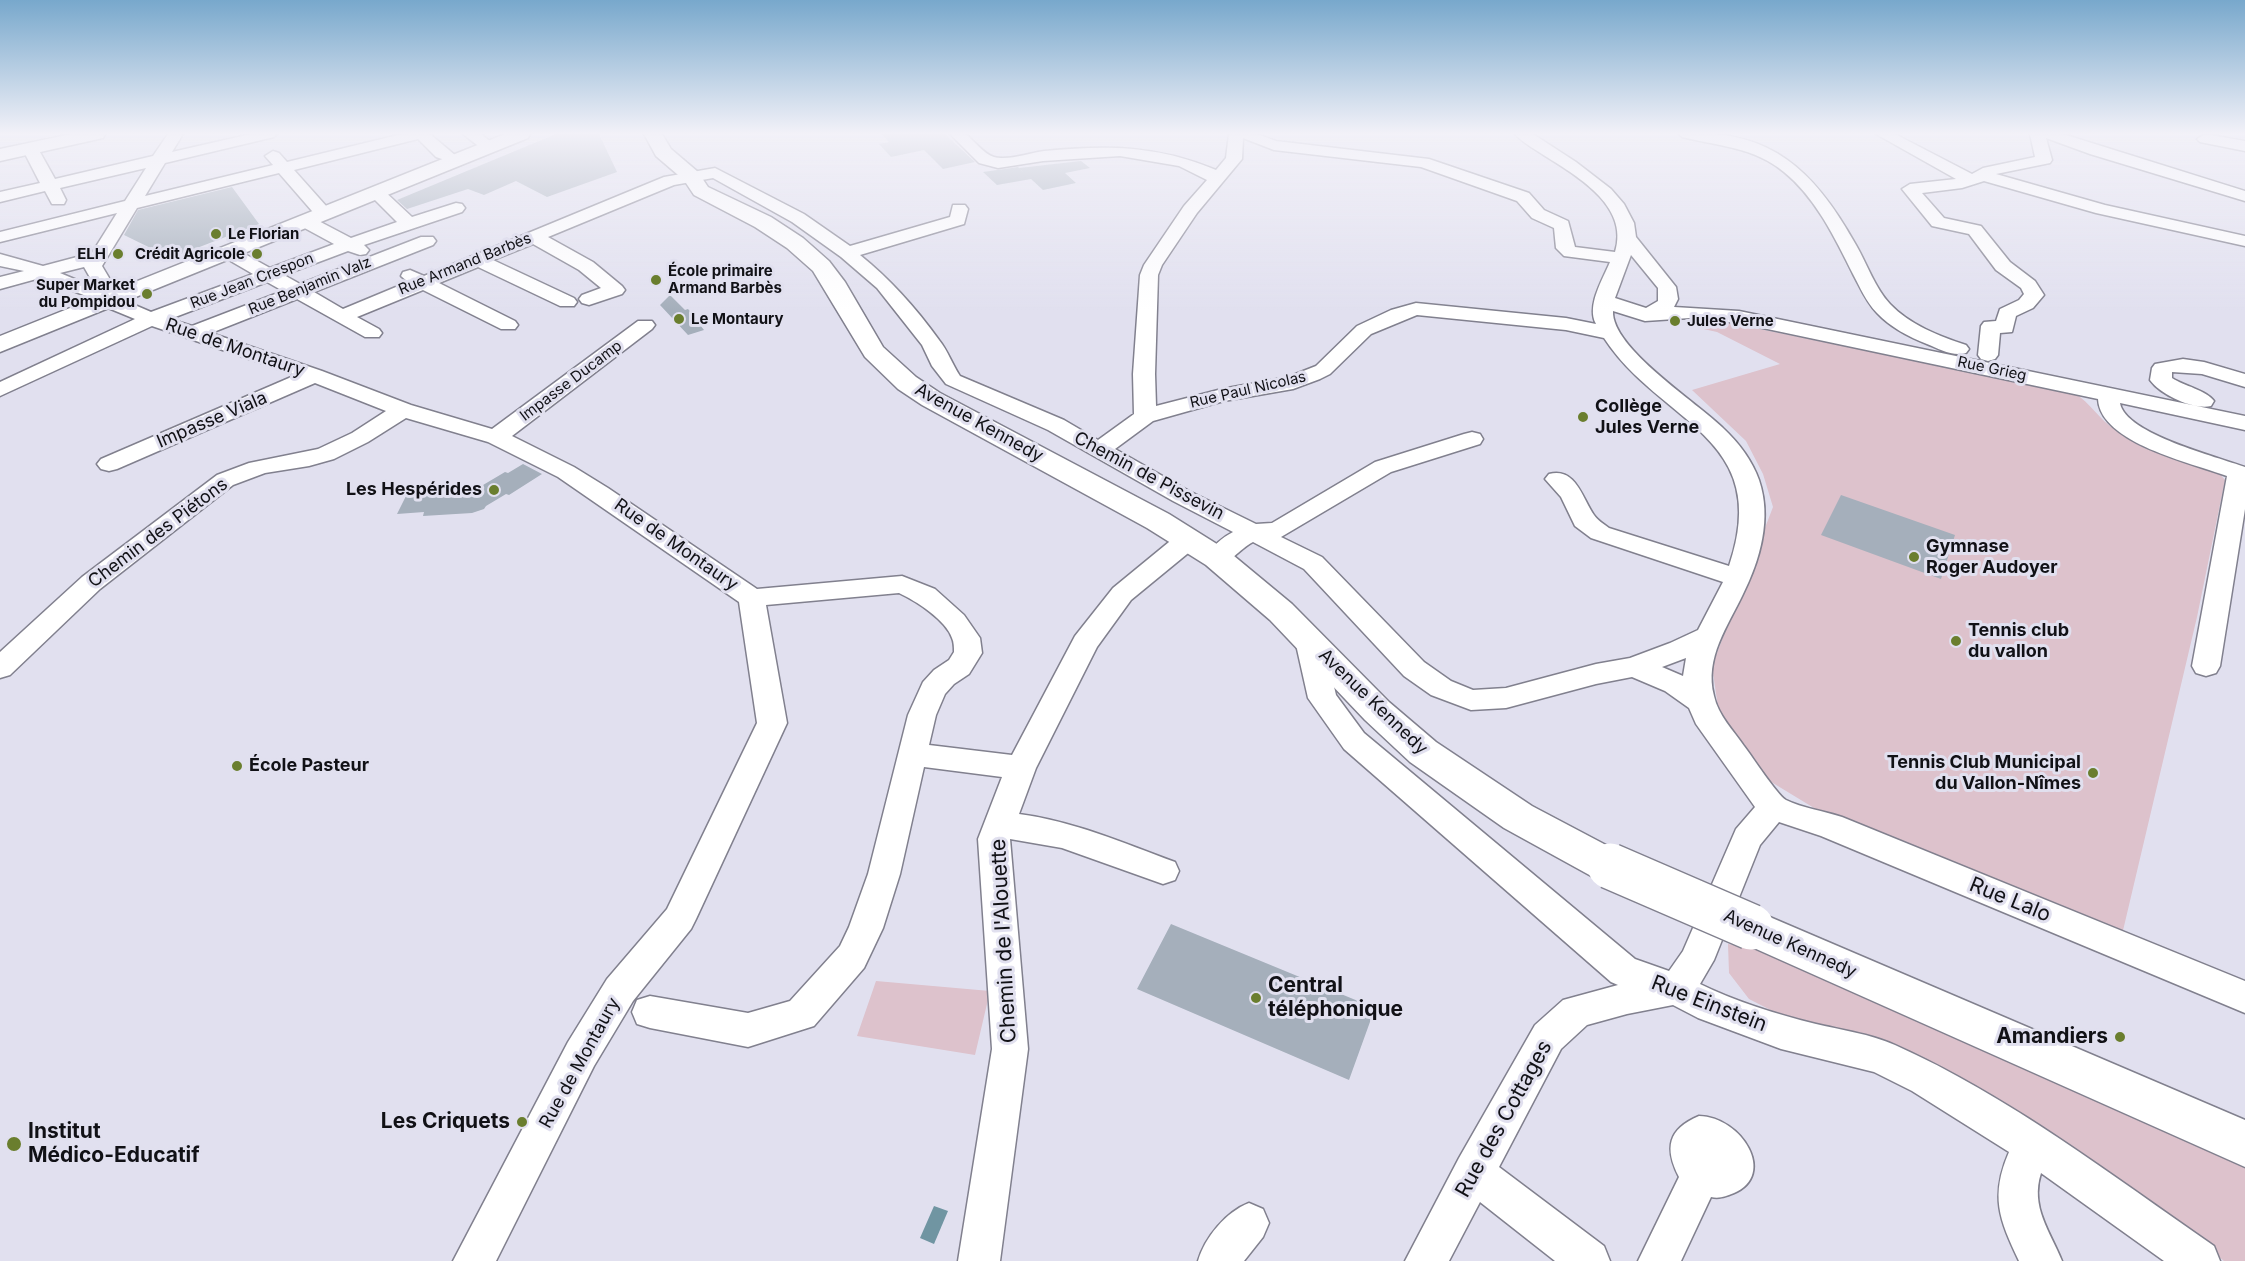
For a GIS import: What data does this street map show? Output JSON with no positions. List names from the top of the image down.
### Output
{
  "streets": {
    "main road": ["Avenue Kennedy"],
    "street": [
      "Rue Armand Barbès",
      "Rue Jean Crespon",
      "Rue Benjamin Valz",
      "Rue de Montaury",
      "Rue Grieg",
      "Impasse Ducamp",
      "Rue Paul Nicolas",
      "Impasse Viala",
      "Chemin de Pissevin",
      "Chemin des Piétons",
      "Rue Lalo",
      "Chemin de l'Alouette",
      "Rue Einstein",
      "Rue des Cottages"
    ]
  },
  "crossings": [
    ["Rue Jean Crespon", "Rue de Montaury"],
    ["Rue Benjamin Valz", "Rue de Montaury"],
    ["Rue de Montaury", "Impasse Ducamp"],
    ["Rue de Montaury", "Impasse Viala"],
    ["Rue de Montaury", "Chemin des Piétons"],
    ["Rue Grieg", "Rue Paul Nicolas"],
    ["Rue Paul Nicolas", "Chemin de Pissevin"],
    ["Avenue Kennedy", "Chemin de l'Alouette"],
    ["Avenue Kennedy", "Rue Einstein"],
    ["Rue Einstein", "Rue des Cottages"]
  ],
  "places": [
    "Le Florian",
    "ELH",
    "Crédit Agricole",
    "École primaire Armand Barbès",
    "Super Market du Pompidou",
    "Le Montaury",
    "Jules Verne",
    "Collège Jules Verne",
    "Les Hespérides",
    "Gymnase Roger Audoyer",
    "Tennis club du vallon",
    "École Pasteur",
    "Tennis Club Municipal du Vallon-Nîmes",
    "Central téléphonique",
    "Amandiers",
    "Les Criquets",
    "Institut Médico-Educatif"
  ]
}
